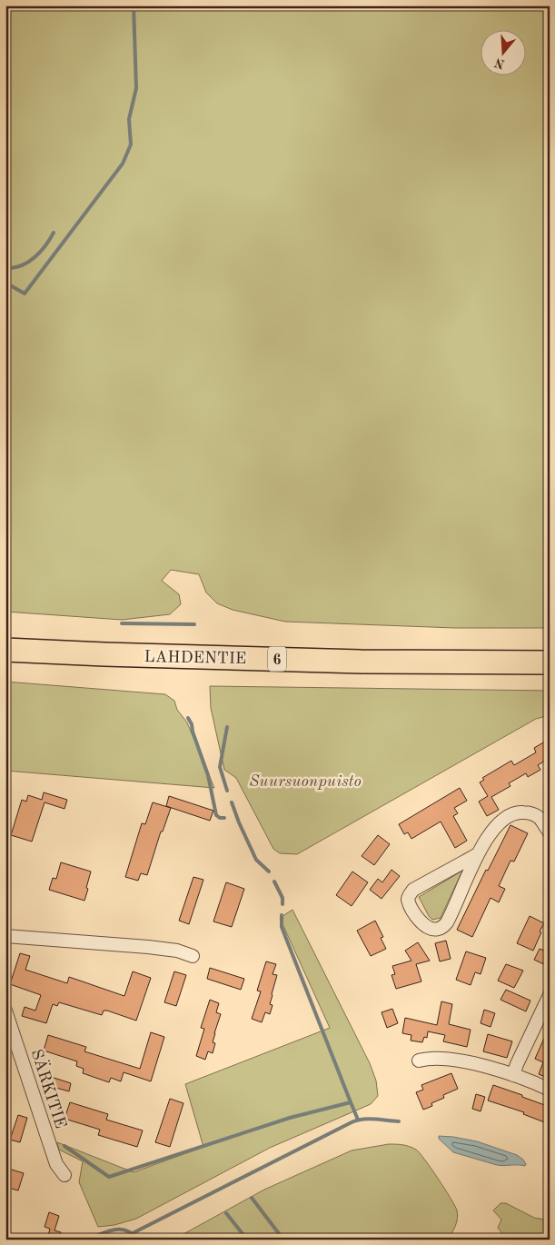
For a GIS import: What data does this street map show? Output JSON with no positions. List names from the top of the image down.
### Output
{
  "streets": {
    "highway": ["LAHDENTIE", "6"],
    "street": ["SÄRKITIE"]
  },
  "parks": ["Suursuonpuisto"],
  "north": "bottom"
}
